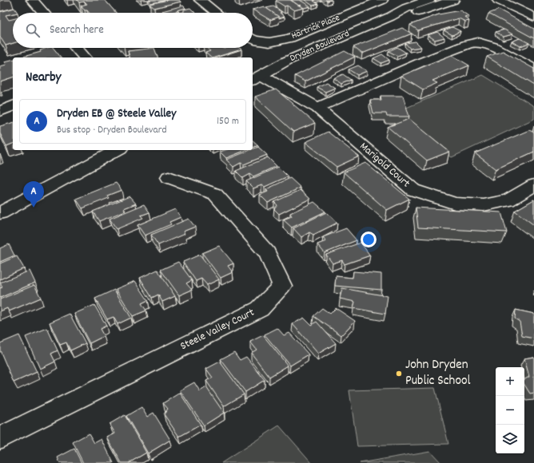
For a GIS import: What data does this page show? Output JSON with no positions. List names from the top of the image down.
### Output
{
  "streets": {
    "street": [
      "Hartrick Place",
      "Dryden Boulevard",
      "Marigold Court",
      "Steele Valley Court"
    ]
  },
  "crossings": [
    ["Dryden Boulevard", "Marigold Court"]
  ],
  "places": ["John Dryden Public School"],
  "page": {
    "search": "Search here",
    "heading": "Nearby",
    "list": [
      {
        "mark": "A",
        "name": "Dryden EB @ Steele Valley",
        "note": "Bus stop · Dryden Boulevard",
        "value": "150 m"
      }
    ],
    "pins": "A",
    "map_buttons": ["+", "−"]
  }
}
